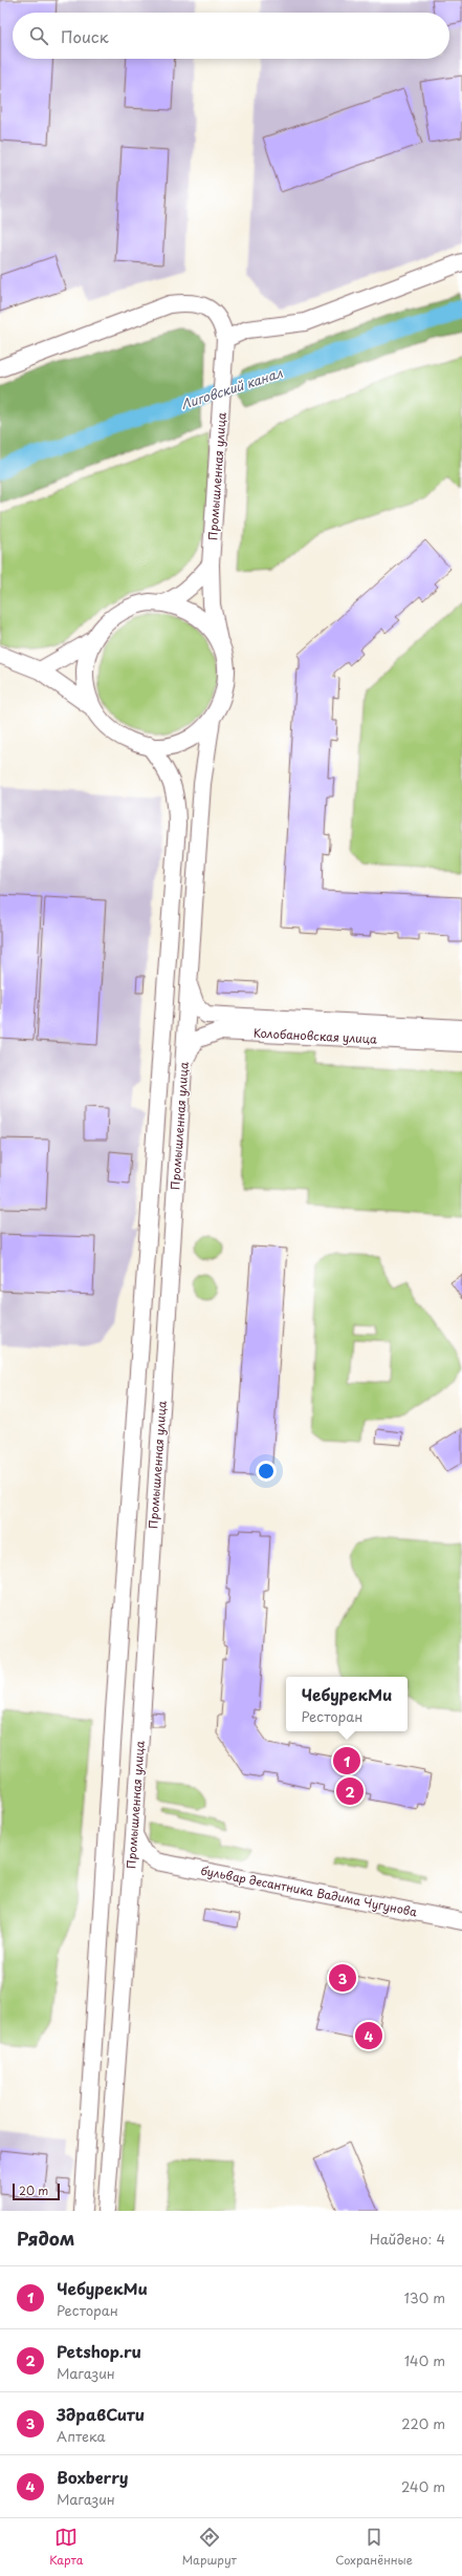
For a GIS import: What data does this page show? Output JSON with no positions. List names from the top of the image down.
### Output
{
  "streets": {
    "street": ["Промышленная улица", "Колобановская улица", "бульвар десантника Вадима Чугунова"]
  },
  "crossings": [
    ["Промышленная улица", "Колобановская улица"]
  ],
  "water": ["Лиговский канал"],
  "scale_bar": "20 m",
  "page": {
    "search": "Поиск",
    "popup": ["ЧебурекМи", "Ресторан"],
    "pins": [
      "1",
      "2",
      "3",
      "4"
    ],
    "scale": "20 m",
    "heading": ["Рядом", "Найдено: 4"],
    "list": [
      {
        "mark": "1",
        "name": "ЧебурекМи",
        "note": "Ресторан",
        "value": "130 m"
      },
      {
        "mark": "2",
        "name": "Petshop.ru",
        "note": "Магазин",
        "value": "140 m"
      },
      {
        "mark": "3",
        "name": "ЗдравСити",
        "note": "Аптека",
        "value": "220 m"
      },
      {
        "mark": "4",
        "name": "Boxberry",
        "note": "Магазин",
        "value": "240 m"
      }
    ],
    "nav": ["Карта", "Маршрут", "Сохранённые"]
  }
}
